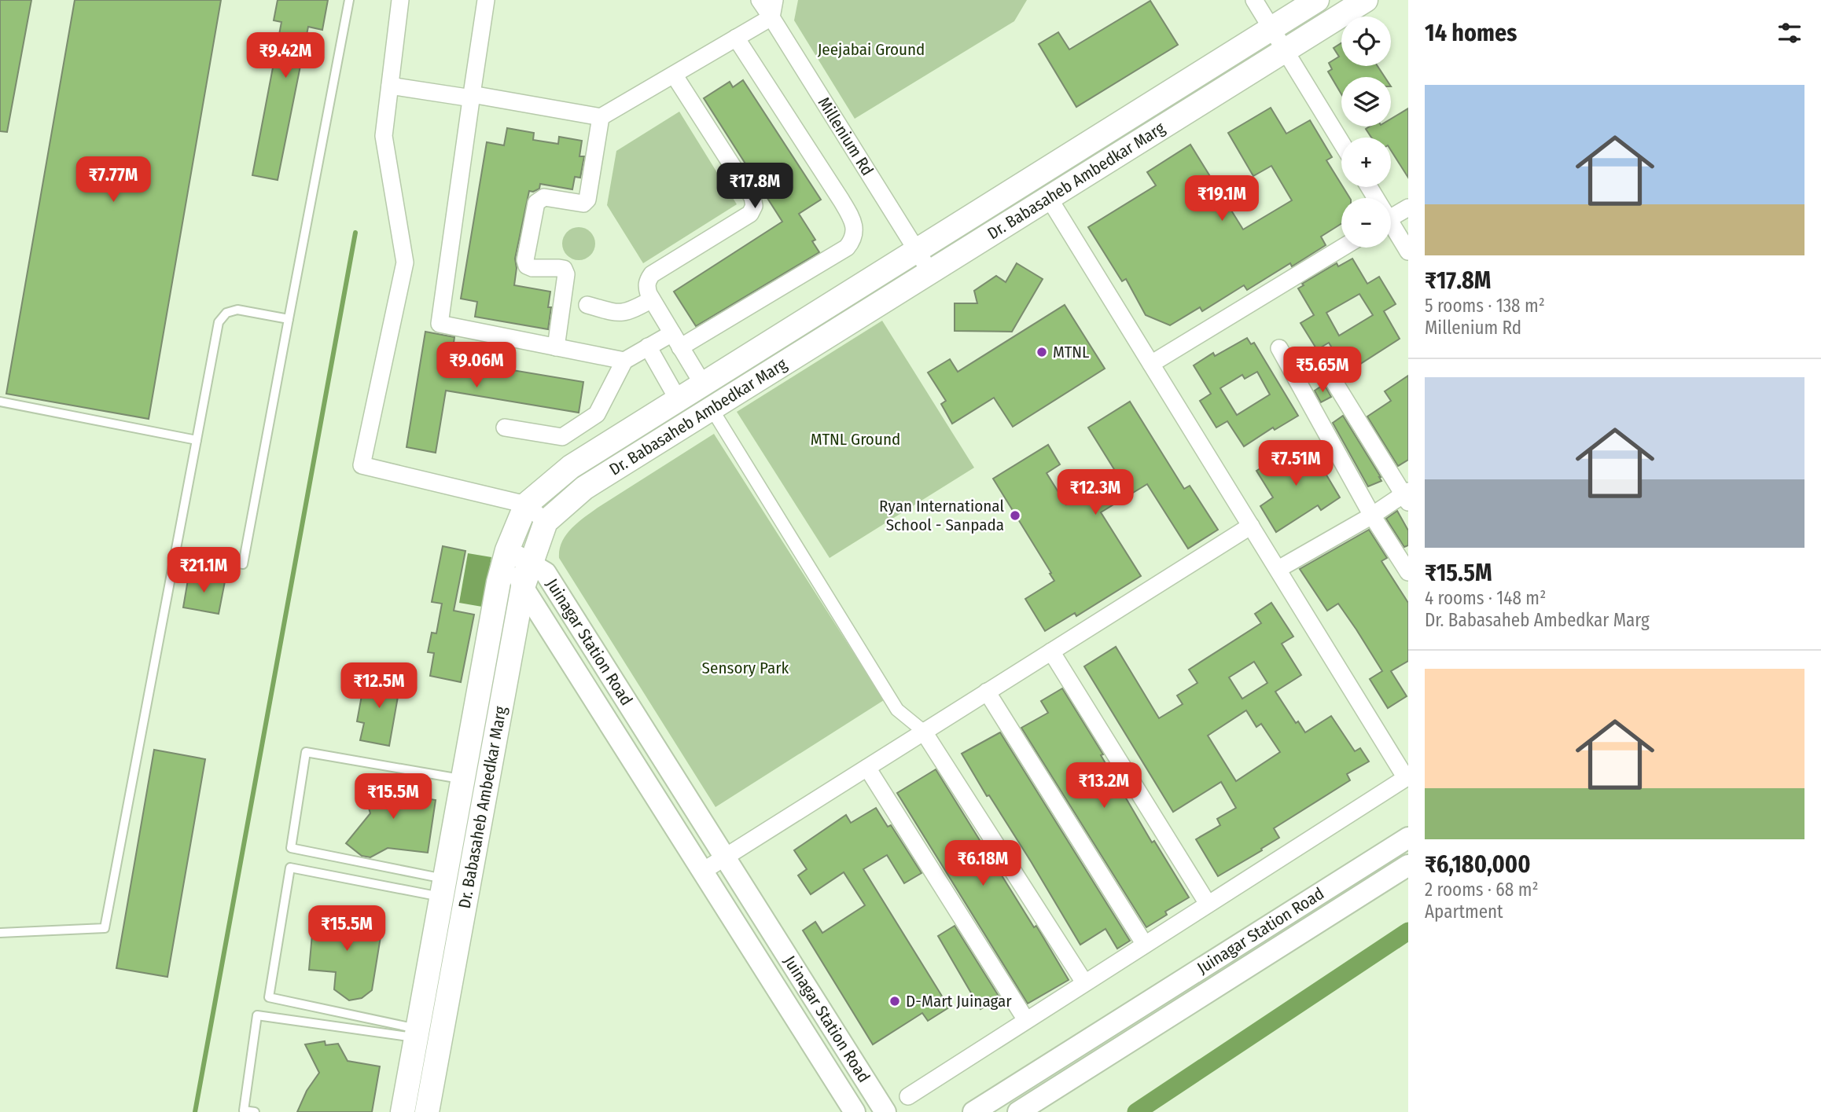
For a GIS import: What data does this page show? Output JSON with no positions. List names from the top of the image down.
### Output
{
  "streets": {
    "main road": ["Dr. Babasaheb Ambedkar Marg"],
    "street": ["Millenium Rd", "Juinagar Station Road"]
  },
  "crossings": [
    ["Millenium Rd", "Dr. Babasaheb Ambedkar Marg"],
    ["Dr. Babasaheb Ambedkar Marg", "Juinagar Station Road"]
  ],
  "parks": ["Jeejabai Ground", "MTNL Ground", "Sensory Park"],
  "places": ["MTNL", "Ryan International School - Sanpada", "D-Mart Juinagar"],
  "page": {
    "heading": "14 homes",
    "map_buttons": ["+", "−"],
    "price": [
      "₹9.42M",
      "₹7.77M",
      "₹17.8M",
      "₹19.1M",
      "₹9.06M",
      "₹5.65M",
      "₹7.51M",
      "₹12.3M",
      "₹21.1M",
      "₹12.5M",
      "₹13.2M",
      "₹15.5M",
      "₹6.18M",
      "₹15.5M"
    ],
    "list": [
      {
        "name": "₹17.8M",
        "note": "5 rooms · 138 m² · Millenium Rd"
      },
      {
        "name": "₹15.5M",
        "note": "4 rooms · 148 m² · Dr. Babasaheb Ambedkar Marg"
      },
      {
        "name": "₹6,180,000",
        "note": "2 rooms · 68 m² · Apartment"
      }
    ]
  }
}
